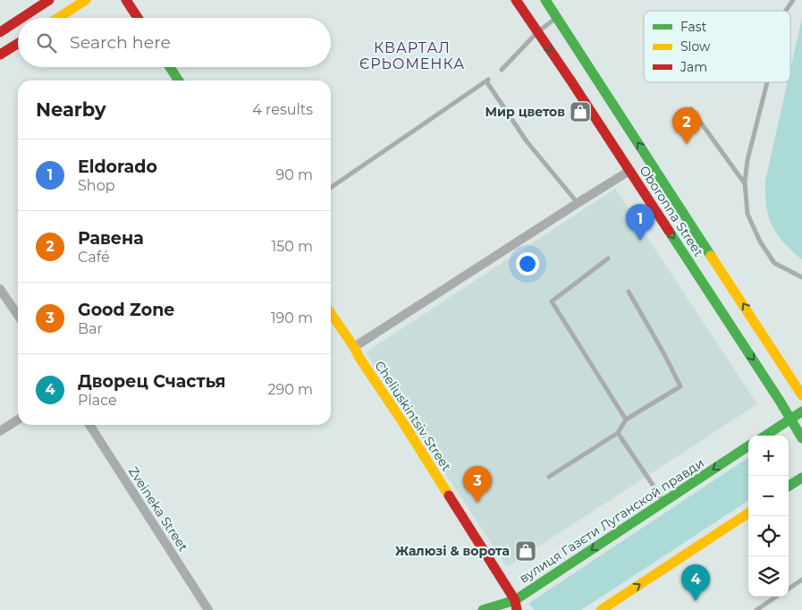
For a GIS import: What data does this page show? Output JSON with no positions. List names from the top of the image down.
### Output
{
  "streets": {
    "street": [
      "Oboronna Street",
      "Cheliuskintsiv Street",
      "Zveineka Street",
      "вулиця Газєти Луганской правди"
    ]
  },
  "crossings": [
    ["Cheliuskintsiv Street", "вулиця Газєти Луганской правди"]
  ],
  "districts": ["КВАРТАЛ ЄРЬОМЕНКА"],
  "places": {
    "shop": ["Мир цветов", "Жалюзі & ворота"]
  },
  "legend": ["Fast", "Slow", "Jam"],
  "page": {
    "search": "Search here",
    "heading": ["Nearby", "4 results"],
    "pins": [
      "2",
      "1",
      "3",
      "4"
    ],
    "list": [
      {
        "mark": "1",
        "name": "Eldorado",
        "note": "Shop",
        "value": "90 m"
      },
      {
        "mark": "2",
        "name": "Равена",
        "note": "Café",
        "value": "150 m"
      },
      {
        "mark": "3",
        "name": "Good Zone",
        "note": "Bar",
        "value": "190 m"
      },
      {
        "mark": "4",
        "name": "Дворец Счастья",
        "note": "Place",
        "value": "290 m"
      }
    ],
    "map_buttons": ["+", "−"]
  }
}
